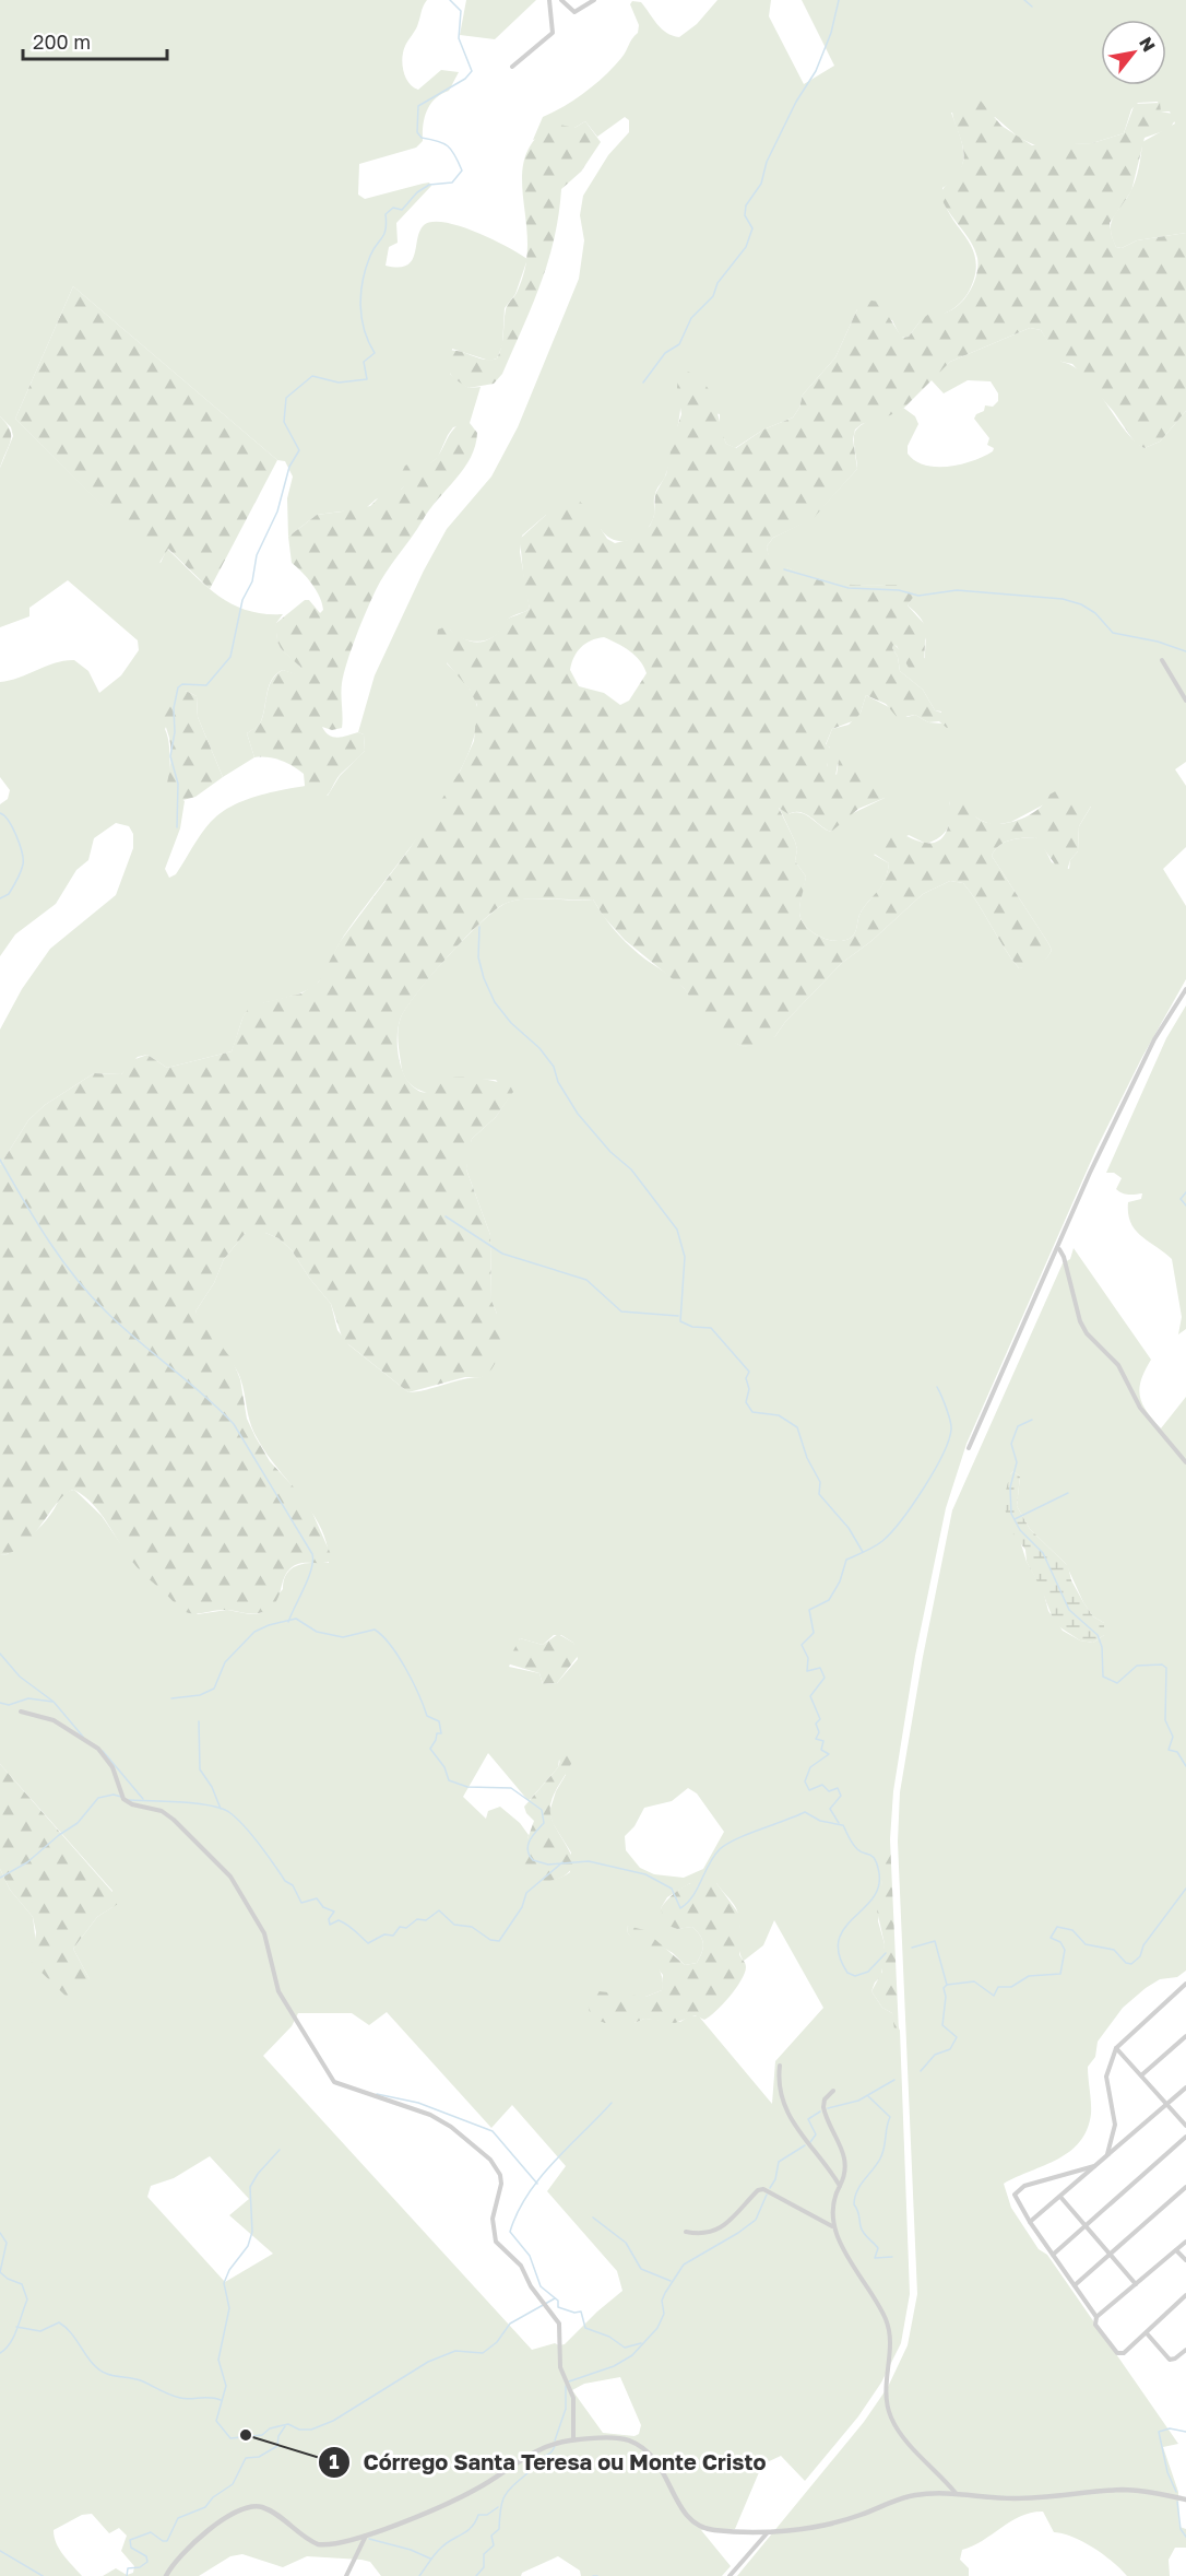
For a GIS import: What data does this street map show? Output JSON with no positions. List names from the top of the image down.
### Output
{
  "places": ["Córrego Santa Teresa ou Monte Cristo"],
  "scale_bar": "200 m",
  "north": "top right"
}
